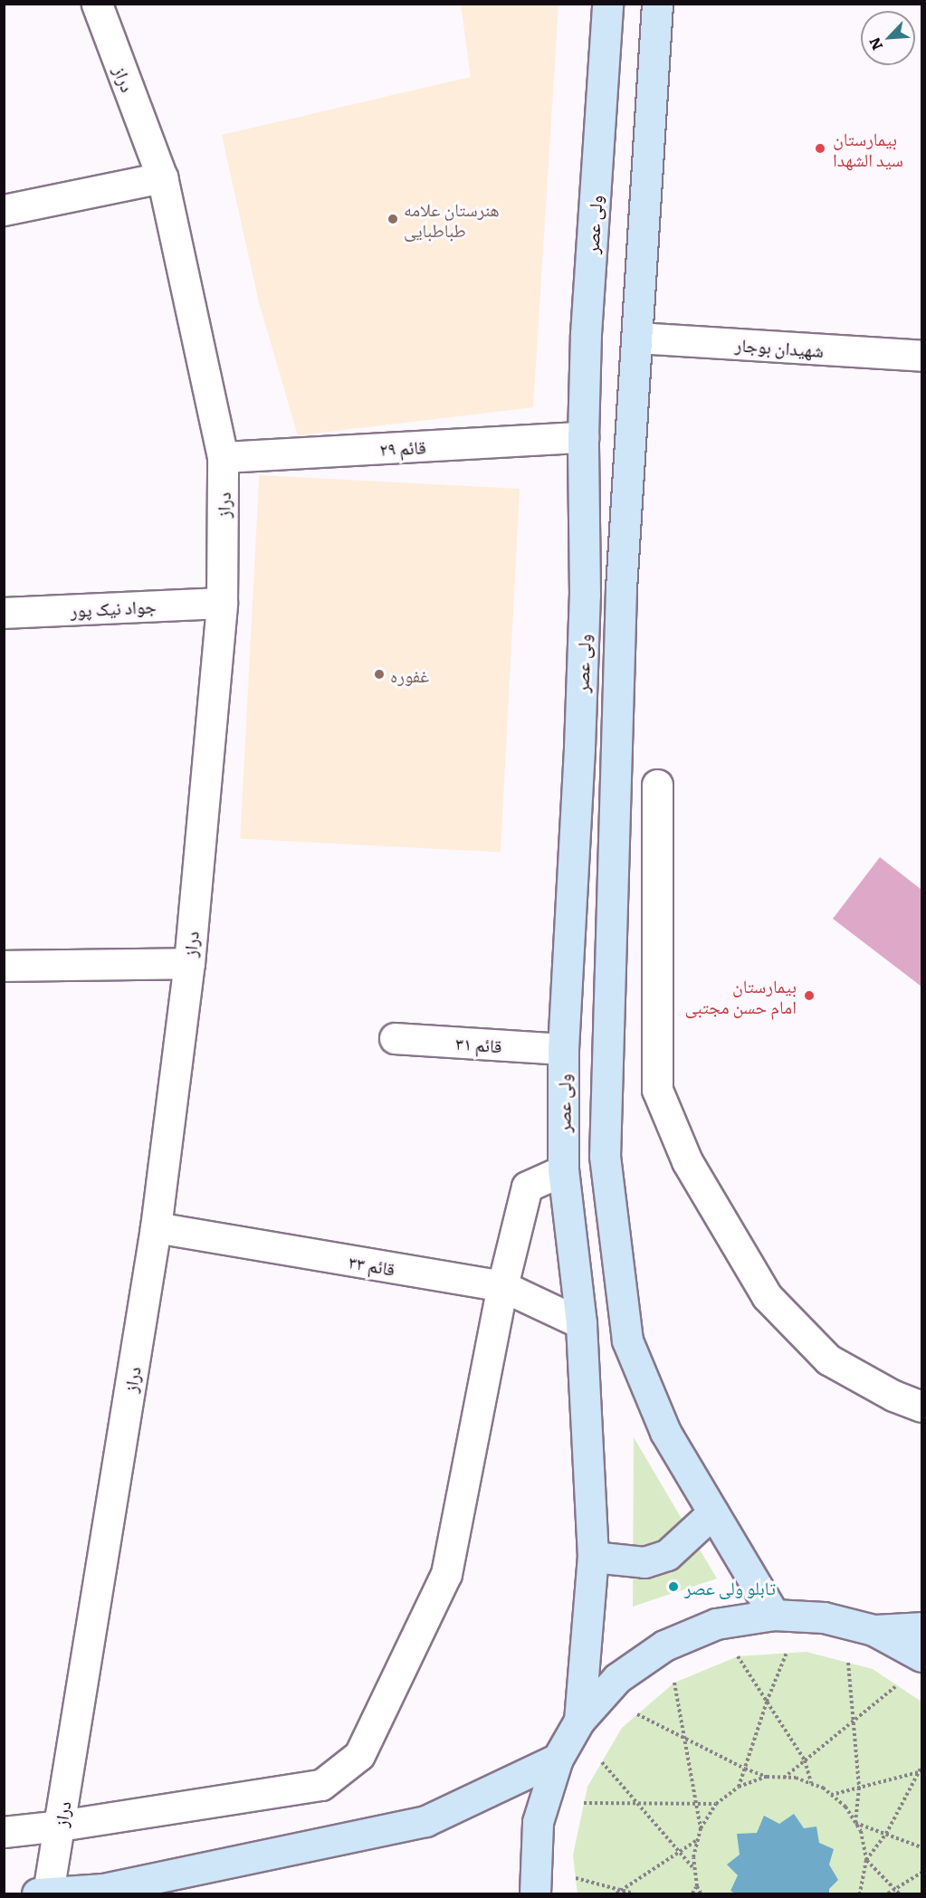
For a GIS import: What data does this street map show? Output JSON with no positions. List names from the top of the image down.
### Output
{
  "streets": {
    "main road": ["ولی عصر"],
    "street": [
      "دراز",
      "شهیدان بوجار",
      "قائم ۲۹",
      "جواد نیک پور",
      "قائم ۳۱",
      "قائم ۳۳"
    ]
  },
  "crossings": [
    ["دراز", "قائم ۲۹"],
    ["دراز", "جواد نیک پور"],
    ["دراز", "قائم ۳۳"],
    ["ولی عصر", "قائم ۲۹"],
    ["ولی عصر", "قائم ۳۱"],
    ["ولی عصر", "قائم ۳۳"]
  ],
  "places": [
    "بیمارستان سید الشهدا",
    "هنرستان علامه طباطبایی",
    "غفوره",
    "بیمارستان امام حسن مجتبی",
    "تابلو ولی عصر"
  ],
  "north": "bottom left"
}
